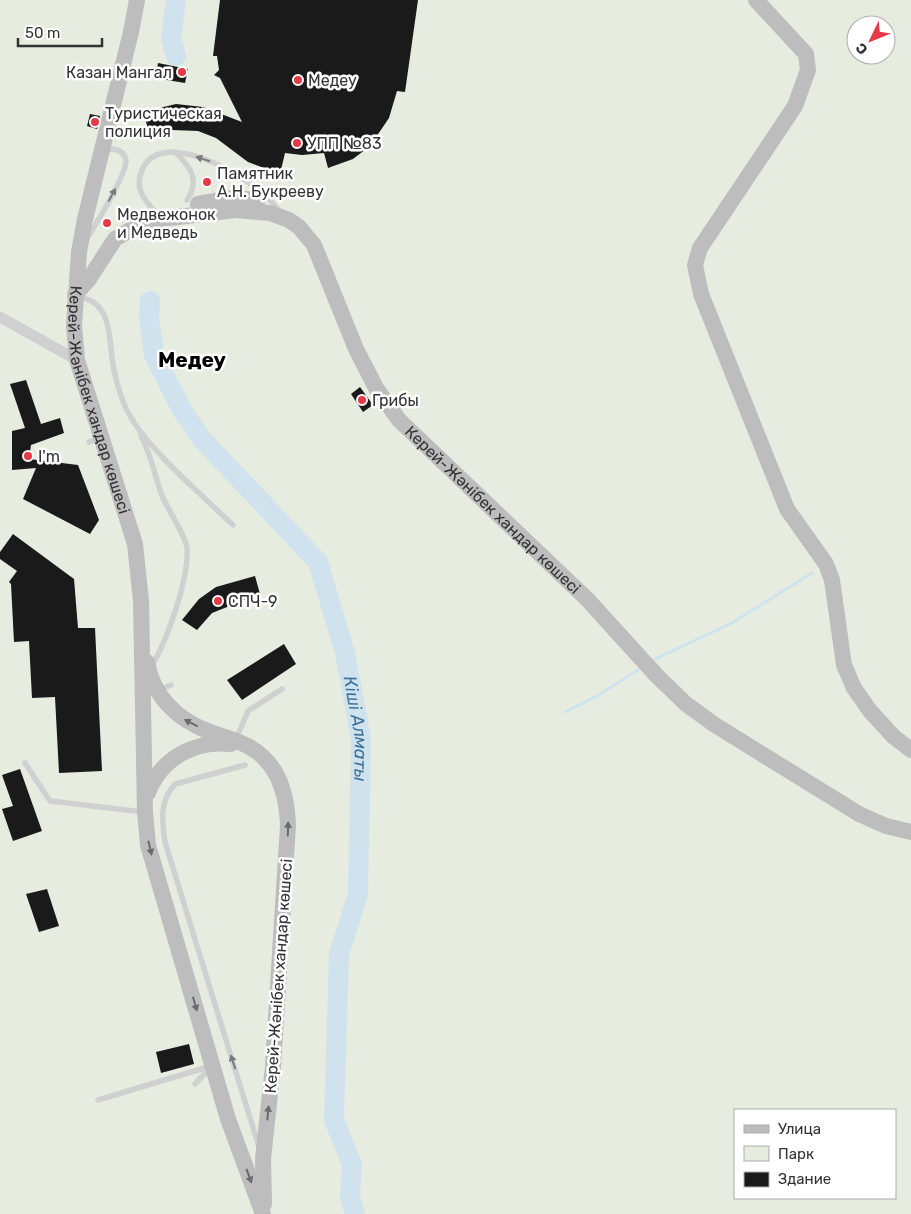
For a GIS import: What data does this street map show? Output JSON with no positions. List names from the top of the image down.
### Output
{
  "streets": {
    "street": ["Керей-Жәнібек хандар көшесі"]
  },
  "districts": ["Медеу"],
  "water": ["Кіші Алматы"],
  "places": [
    "Казан Мангал",
    "Медеу",
    "Туристическая полиция",
    "УПП №83",
    "Памятник А.Н. Букрееву",
    "Медвежонок и Медведь",
    "Грибы",
    "I'm",
    "СПЧ-9"
  ],
  "legend": ["Улица", "Парк", "Здание"],
  "scale_bar": "50 m",
  "north": "bottom left"
}
